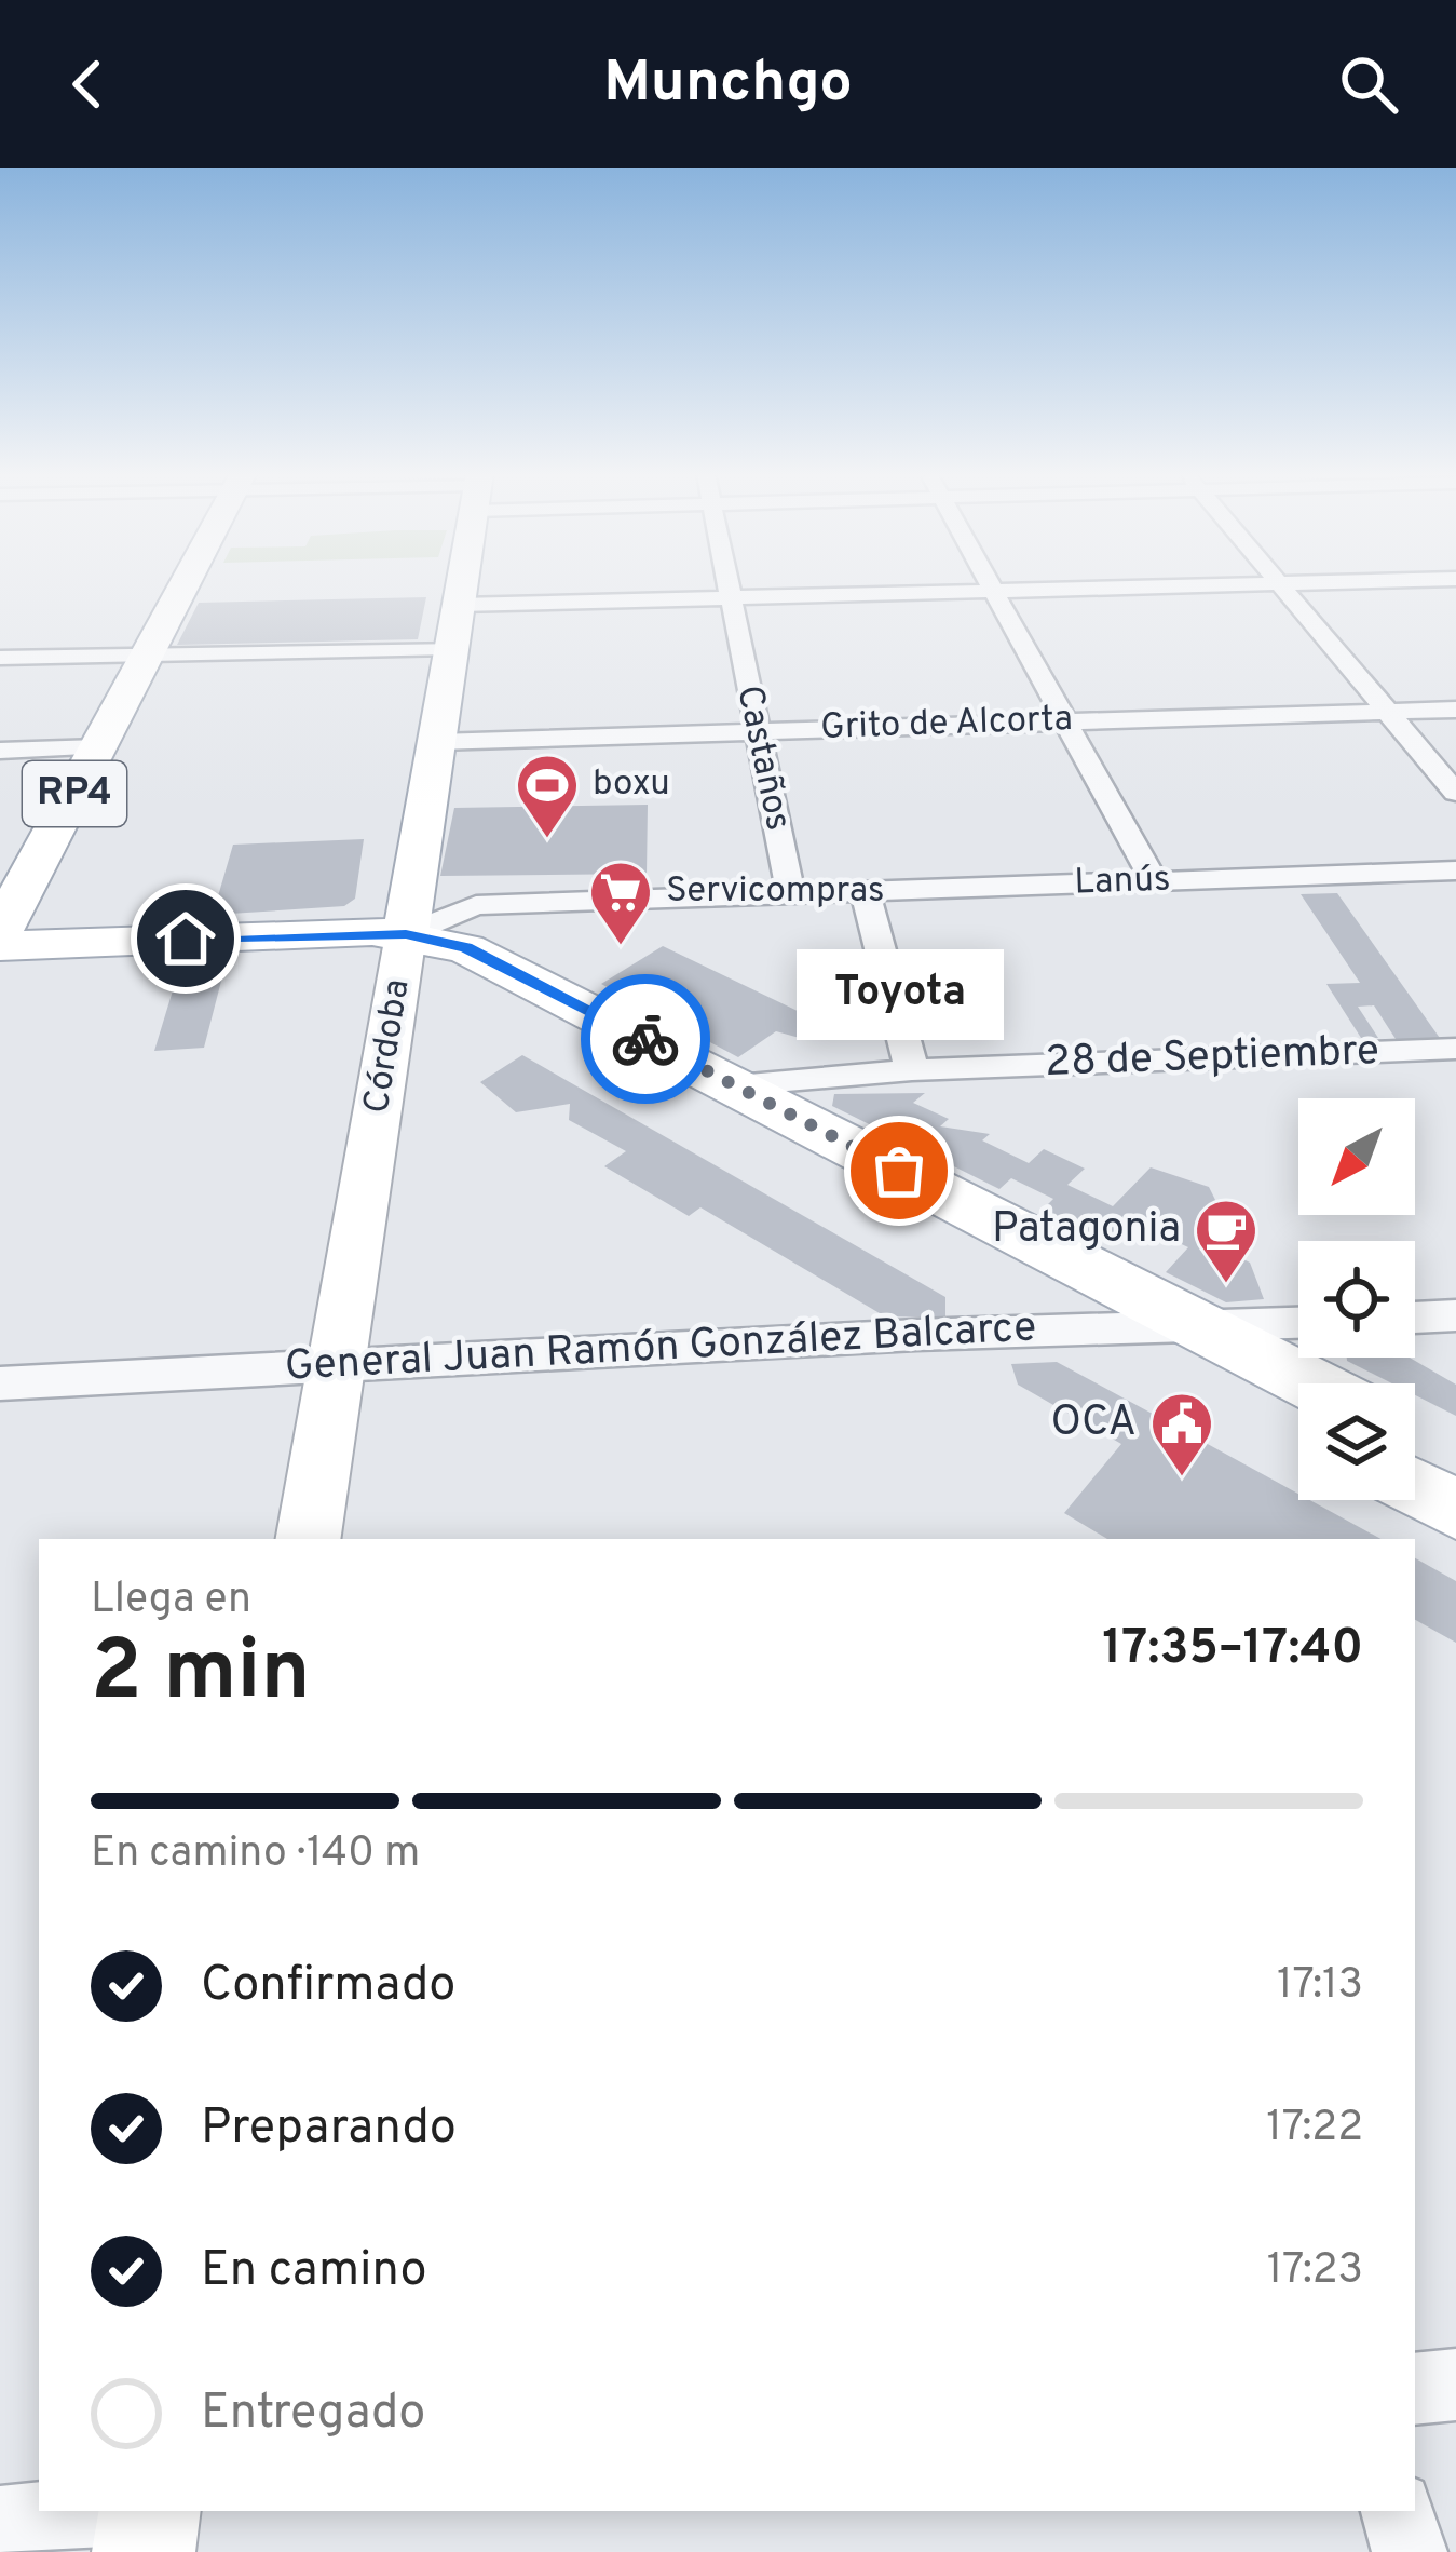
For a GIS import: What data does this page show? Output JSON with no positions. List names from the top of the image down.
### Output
{
  "streets": {
    "main road": ["RP4", "Córdoba"],
    "street": [
      "Grito de Alcorta",
      "Castaños",
      "Lanús",
      "28 de Septiembre",
      "General Juan Ramón González Balcarce"
    ]
  },
  "crossings": [
    ["Grito de Alcorta", "Castaños"],
    ["Grito de Alcorta", "Córdoba"],
    ["Castaños", "Lanús"],
    ["Lanús", "Córdoba"],
    ["Córdoba", "General Juan Ramón González Balcarce"]
  ],
  "places": {
    "sports": ["boxu"],
    "supermarket": ["Servicompras"],
    "other": ["Toyota"],
    "cafe": ["Patagonia"],
    "public building": ["OCA"]
  },
  "north": "bottom left",
  "page": {
    "header": "Munchgo",
    "bubble": "Toyota",
    "heading": ["2 min", "Llega en", "17:35–17:40"],
    "bar": "En camino · 140 m",
    "list": [
      ["Confirmado", "17:13"],
      ["Preparando", "17:22"],
      ["En camino", "17:23"],
      "Entregado"
    ]
  }
}
